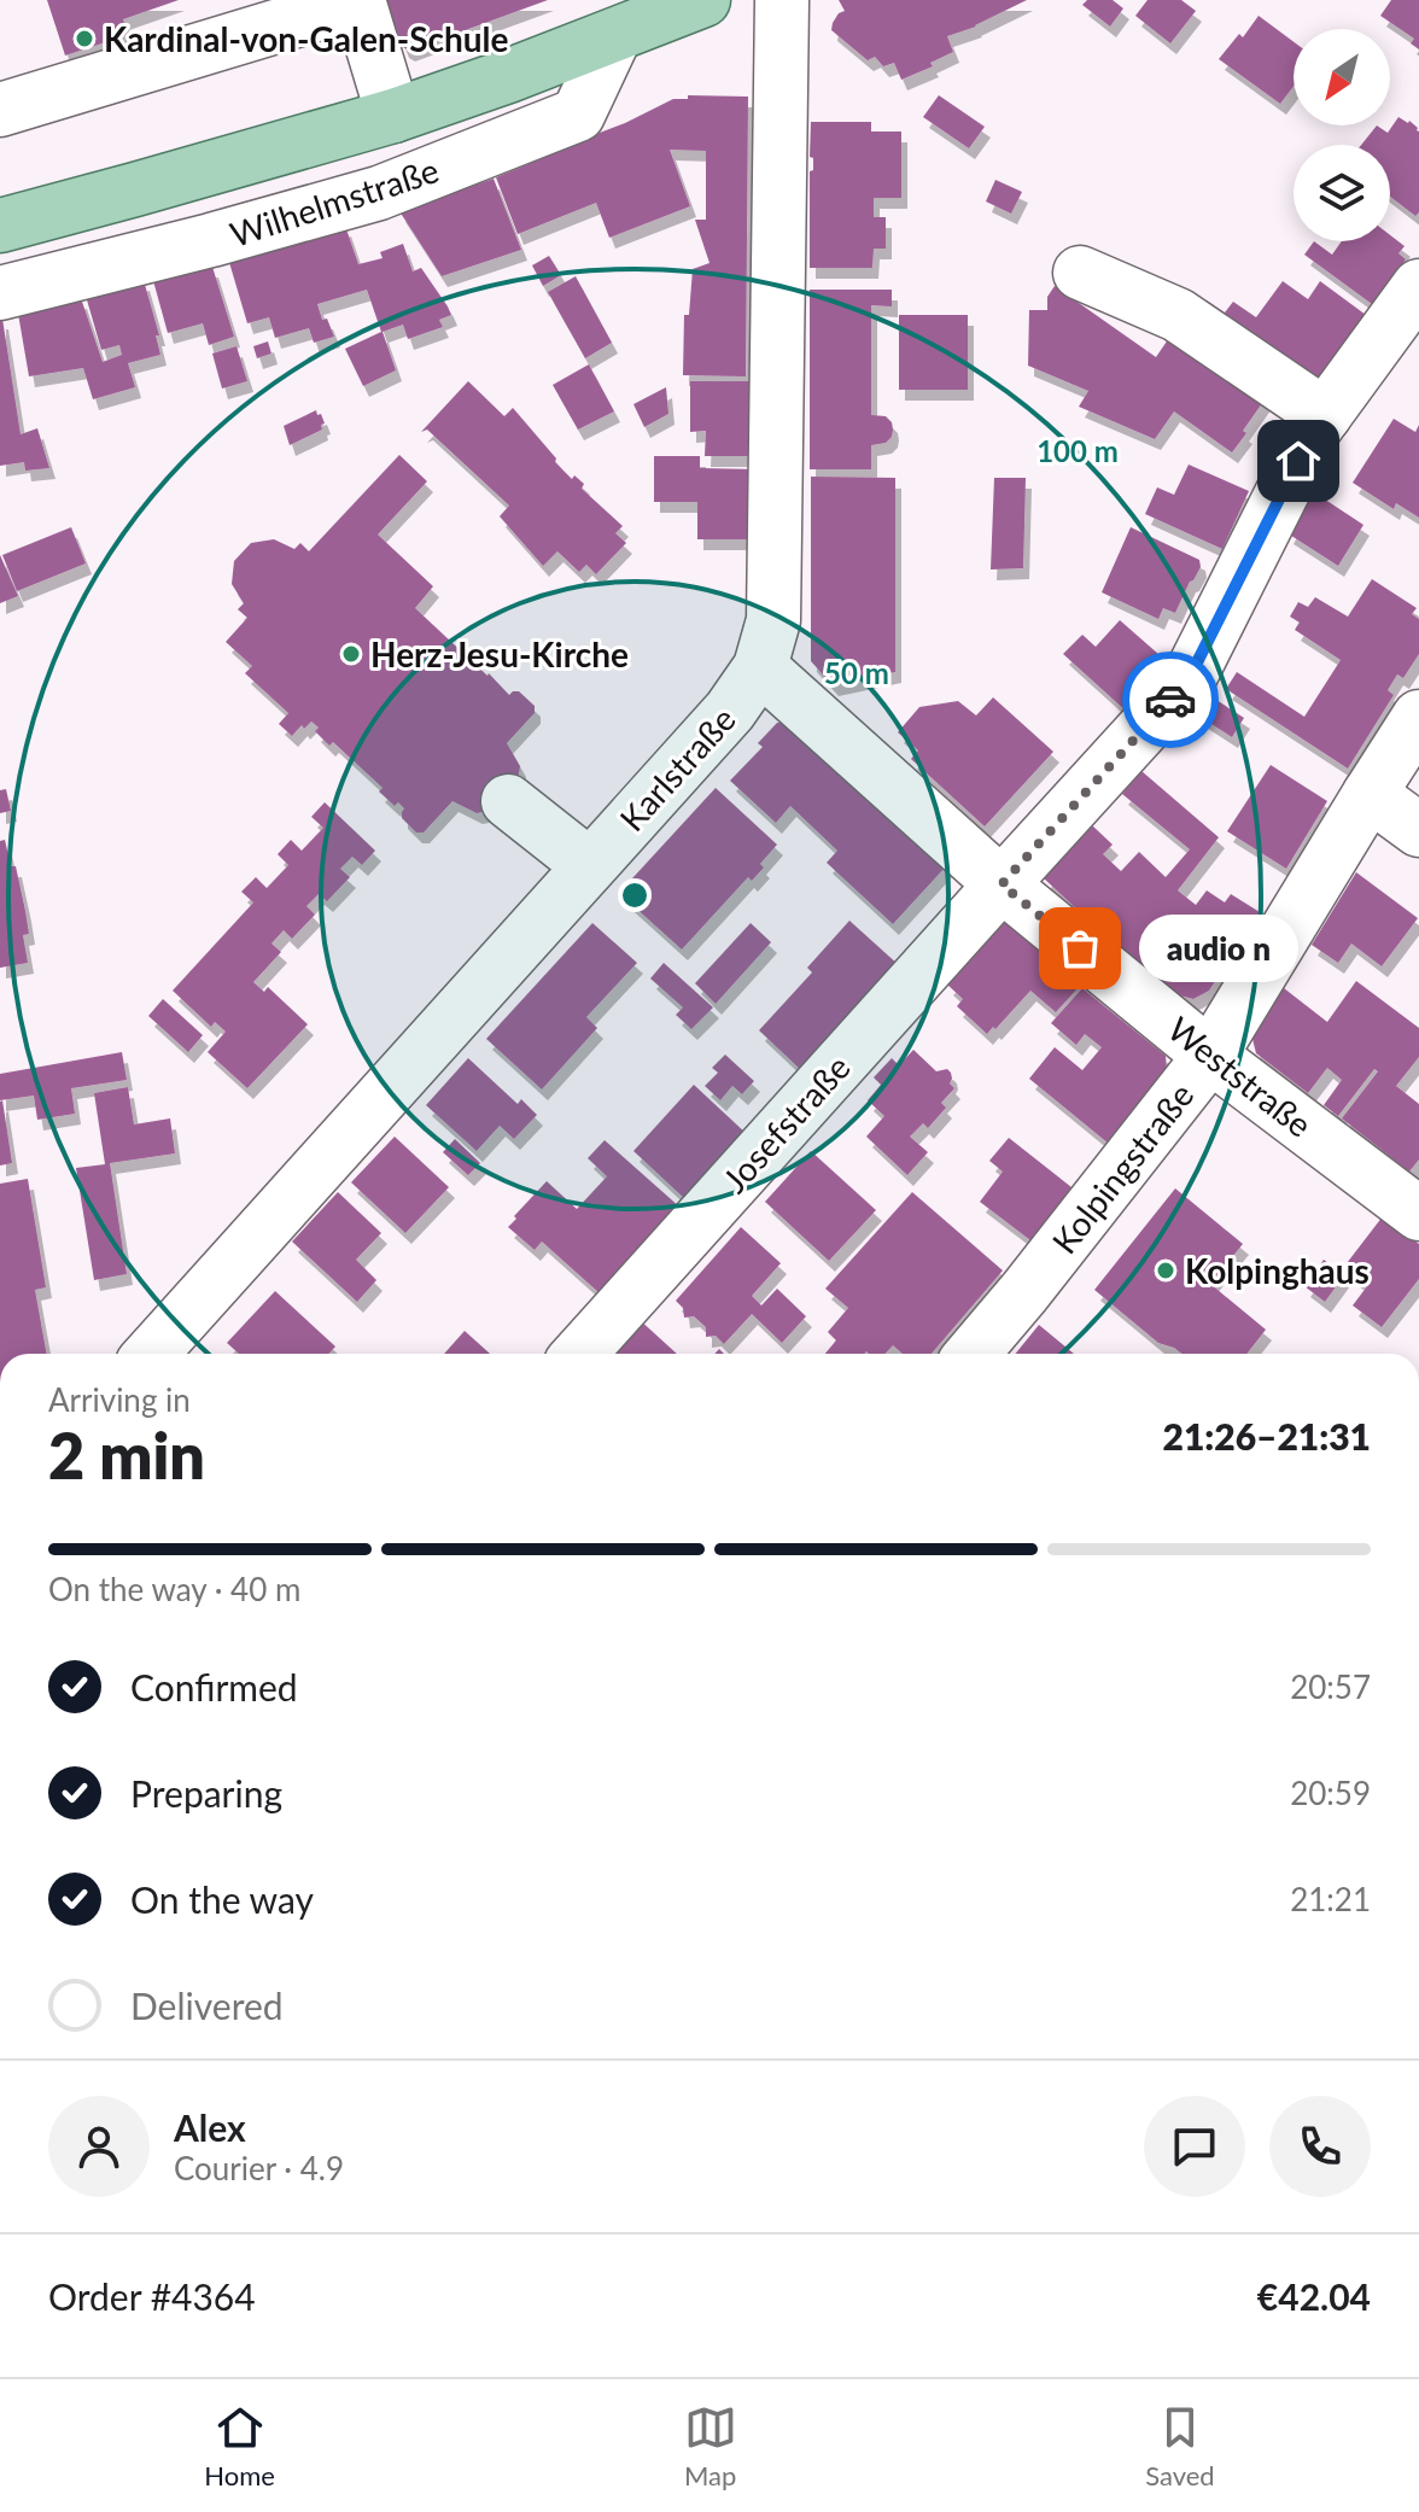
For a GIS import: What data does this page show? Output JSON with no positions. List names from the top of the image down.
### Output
{
  "streets": {
    "main road": ["Wilhelmstraße"],
    "street": [
      "Karlstraße",
      "Weststraße",
      "Josefstraße",
      "Kolpingstraße"
    ]
  },
  "crossings": [
    ["Karlstraße", "Weststraße"],
    ["Weststraße", "Josefstraße"],
    ["Weststraße", "Kolpingstraße"]
  ],
  "places": [
    "Kardinal-von-Galen-Schule",
    "Herz-Jesu-Kirche",
    "audio n",
    "Kolpinghaus"
  ],
  "north": "bottom left",
  "page": {
    "bubble": "audio n",
    "heading": ["2 min", "Arriving in", "21:26–21:31"],
    "panel": [
      "Alex",
      "Courier · 4.9",
      "Order #4364",
      "€42.04"
    ],
    "bar": "On the way · 40 m",
    "list": [
      ["Confirmed", "20:57"],
      ["Preparing", "20:59"],
      ["On the way", "21:21"],
      "Delivered"
    ],
    "tabs": ["Home", "Map", "Saved"]
  },
  "rings": ["100 m", "50 m"]
}
